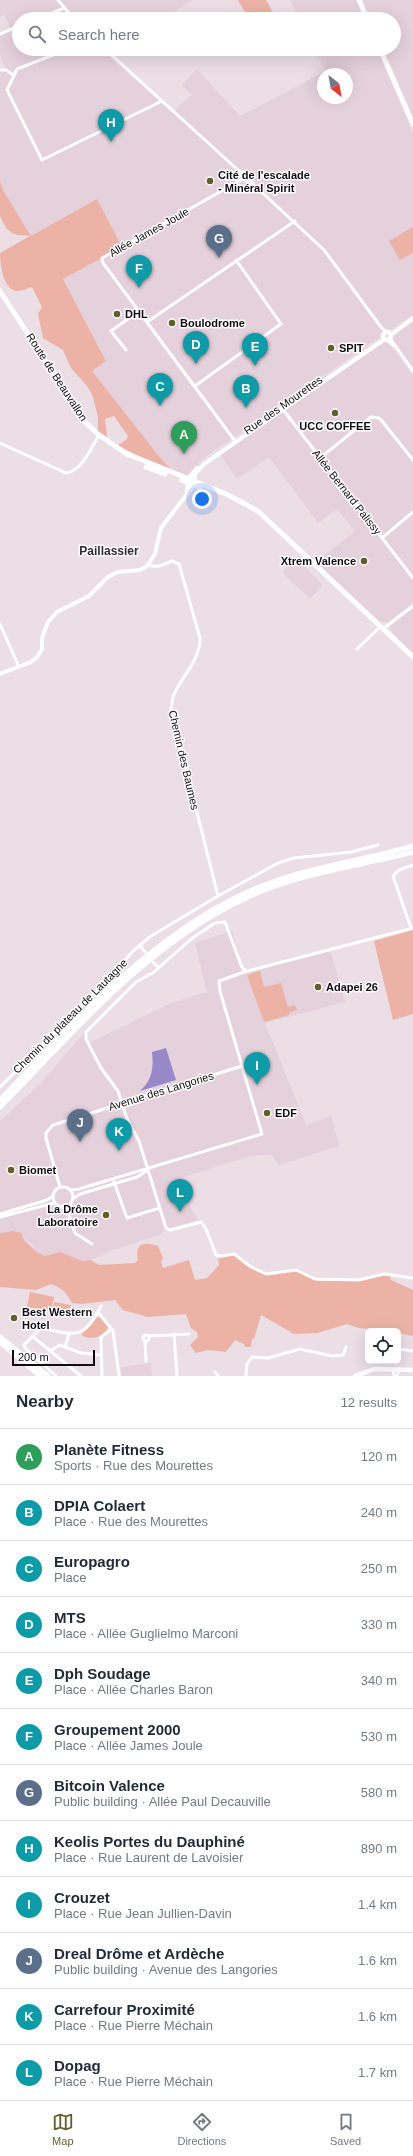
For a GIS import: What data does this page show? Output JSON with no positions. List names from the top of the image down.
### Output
{
  "streets": {
    "main road": ["Route de Beauvallon"],
    "street": [
      "Allée James Joule",
      "Rue des Mourettes",
      "Allée Bernard Palissy",
      "Chemin des Baumes",
      "Chemin du plateau de Lautagne",
      "Avenue des Langories"
    ]
  },
  "crossings": [
    ["Allée James Joule", "Rue des Mourettes"],
    ["Route de Beauvallon", "Rue des Mourettes"],
    ["Rue des Mourettes", "Allée Bernard Palissy"],
    ["Rue des Mourettes", "Chemin des Baumes"],
    ["Chemin du plateau de Lautagne", "Avenue des Langories"]
  ],
  "districts": ["Paillassier"],
  "places": [
    "Cité de l'escalade - Minéral Spirit",
    "DHL",
    "Boulodrome",
    "SPIT",
    "UCC COFFEE",
    "Xtrem Valence",
    "Adapei 26",
    "EDF",
    "Biomet",
    "La Drôme Laboratoire",
    "Best Western Hotel"
  ],
  "scale_bar": "200 m",
  "north": "bottom right",
  "page": {
    "search": "Search here",
    "pins": [
      "H",
      "G",
      "F",
      "D",
      "E",
      "C",
      "B",
      "A",
      "I",
      "J",
      "K",
      "L"
    ],
    "scale": "200 m",
    "heading": ["Nearby", "12 results"],
    "list": [
      {
        "mark": "A",
        "name": "Planète Fitness",
        "note": "Sports · Rue des Mourettes",
        "value": "120 m"
      },
      {
        "mark": "B",
        "name": "DPIA Colaert",
        "note": "Place · Rue des Mourettes",
        "value": "240 m"
      },
      {
        "mark": "C",
        "name": "Europagro",
        "note": "Place",
        "value": "250 m"
      },
      {
        "mark": "D",
        "name": "MTS",
        "note": "Place · Allée Guglielmo Marconi",
        "value": "330 m"
      },
      {
        "mark": "E",
        "name": "Dph Soudage",
        "note": "Place · Allée Charles Baron",
        "value": "340 m"
      },
      {
        "mark": "F",
        "name": "Groupement 2000",
        "note": "Place · Allée James Joule",
        "value": "530 m"
      },
      {
        "mark": "G",
        "name": "Bitcoin Valence",
        "note": "Public building · Allée Paul Decauville",
        "value": "580 m"
      },
      {
        "mark": "H",
        "name": "Keolis Portes du Dauphiné",
        "note": "Place · Rue Laurent de Lavoisier",
        "value": "890 m"
      },
      {
        "mark": "I",
        "name": "Crouzet",
        "note": "Place · Rue Jean Jullien-Davin",
        "value": "1.4 km"
      },
      {
        "mark": "J",
        "name": "Dreal Drôme et Ardèche",
        "note": "Public building · Avenue des Langories",
        "value": "1.6 km"
      },
      {
        "mark": "K",
        "name": "Carrefour Proximité",
        "note": "Place · Rue Pierre Méchain",
        "value": "1.6 km"
      },
      {
        "mark": "L",
        "name": "Dopag",
        "note": "Place · Rue Pierre Méchain",
        "value": "1.7 km"
      }
    ],
    "nav": ["Map", "Directions", "Saved"]
  }
}
